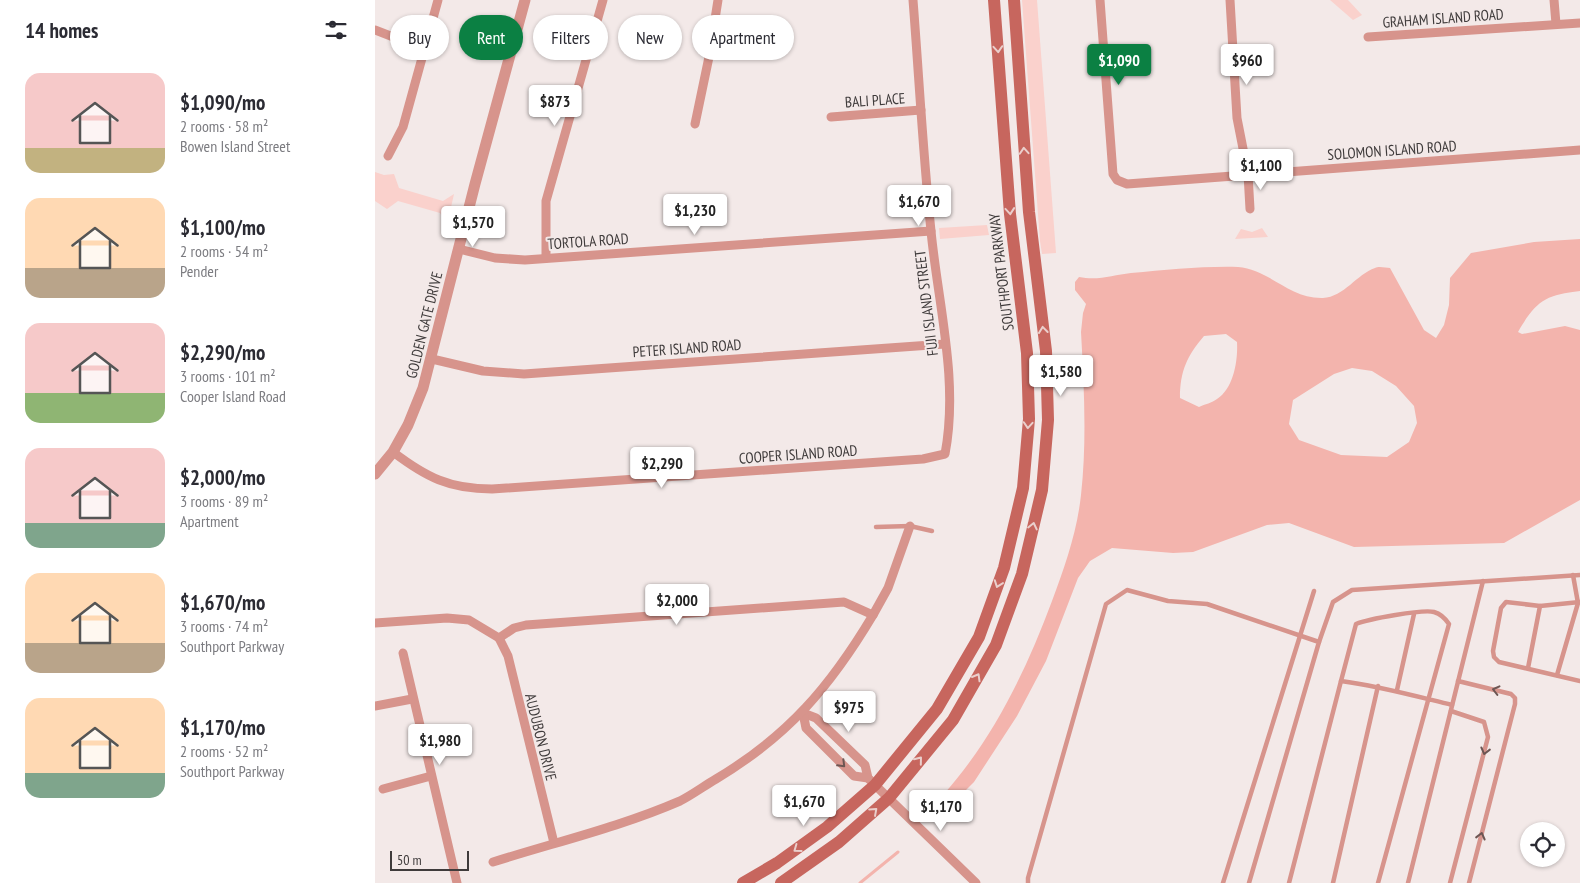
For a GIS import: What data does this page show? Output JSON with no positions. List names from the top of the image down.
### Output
{
  "streets": {
    "main road": ["SOUTHPORT PARKWAY"],
    "street": [
      "GRAHAM ISLAND ROAD",
      "BALI PLACE",
      "SOLOMON ISLAND ROAD",
      "TORTOLA ROAD",
      "FUJI ISLAND STREET",
      "GOLDEN GATE DRIVE",
      "PETER ISLAND ROAD",
      "COOPER ISLAND ROAD",
      "AUDUBON DRIVE"
    ]
  },
  "crossings": [
    ["BALI PLACE", "FUJI ISLAND STREET"],
    ["TORTOLA ROAD", "FUJI ISLAND STREET"],
    ["TORTOLA ROAD", "GOLDEN GATE DRIVE"],
    ["FUJI ISLAND STREET", "PETER ISLAND ROAD"],
    ["FUJI ISLAND STREET", "COOPER ISLAND ROAD"],
    ["GOLDEN GATE DRIVE", "PETER ISLAND ROAD"],
    ["GOLDEN GATE DRIVE", "COOPER ISLAND ROAD"]
  ],
  "scale_bar": "50 m",
  "page": {
    "heading": "14 homes",
    "chip": [
      "Buy",
      "Rent",
      "Filters",
      "New",
      "Apartment"
    ],
    "price": [
      "$1,090",
      "$960",
      "$873",
      "$1,100",
      "$1,670",
      "$1,230",
      "$1,570",
      "$1,580",
      "$2,290",
      "$2,000",
      "$975",
      "$1,980",
      "$1,670",
      "$1,170"
    ],
    "list": [
      {
        "name": "$1,090/mo",
        "note": "2 rooms · 58 m² · Bowen Island Street"
      },
      {
        "name": "$1,100/mo",
        "note": "2 rooms · 54 m² · Pender"
      },
      {
        "name": "$2,290/mo",
        "note": "3 rooms · 101 m² · Cooper Island Road"
      },
      {
        "name": "$2,000/mo",
        "note": "3 rooms · 89 m² · Apartment"
      },
      {
        "name": "$1,670/mo",
        "note": "3 rooms · 74 m² · Southport Parkway"
      },
      {
        "name": "$1,170/mo",
        "note": "2 rooms · 52 m² · Southport Parkway"
      }
    ],
    "scale": "50 m"
  }
}
